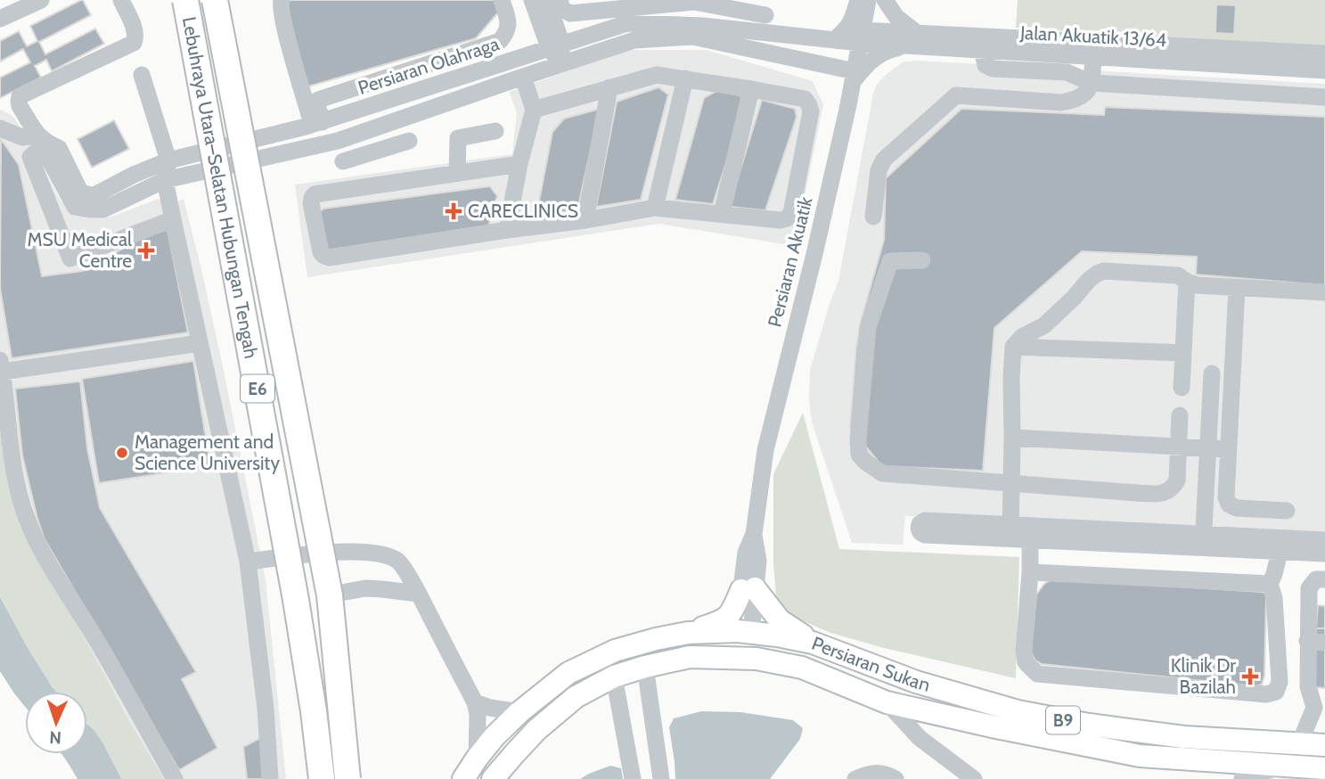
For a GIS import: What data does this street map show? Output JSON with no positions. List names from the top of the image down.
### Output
{
  "streets": {
    "highway": ["Lebuhraya Utara–Selatan Hubungan Tengah", "E6"],
    "main road": ["Persiaran Sukan", "B9"],
    "street": ["Jalan Akuatik 13/64", "Persiaran Olahraga", "Persiaran Akuatik"]
  },
  "crossings": [
    ["Jalan Akuatik 13/64", "Persiaran Olahraga"],
    ["Jalan Akuatik 13/64", "Persiaran Akuatik"],
    ["Persiaran Olahraga", "Persiaran Akuatik"],
    ["Persiaran Akuatik", "Persiaran Sukan"]
  ],
  "places": {
    "health": ["CARECLINICS", "MSU Medical Centre", "Klinik Dr Bazilah"],
    "other": ["Management and Science University"]
  },
  "north": "bottom"
}
